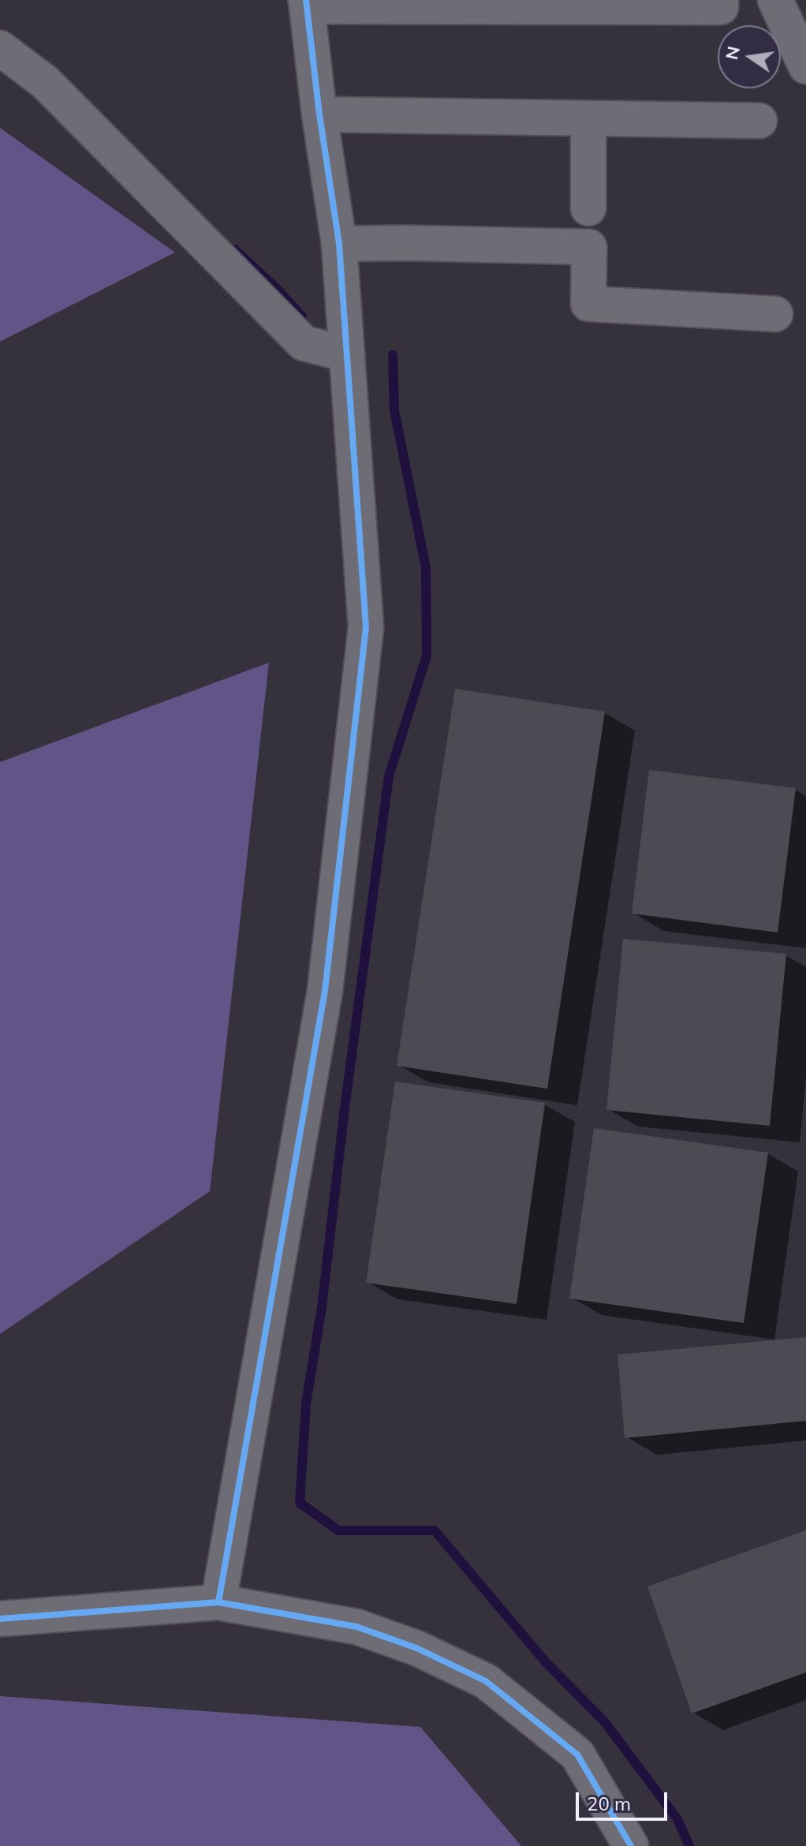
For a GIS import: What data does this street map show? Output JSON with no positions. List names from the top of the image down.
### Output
{
  "scale_bar": "20 m",
  "north": "left"
}
